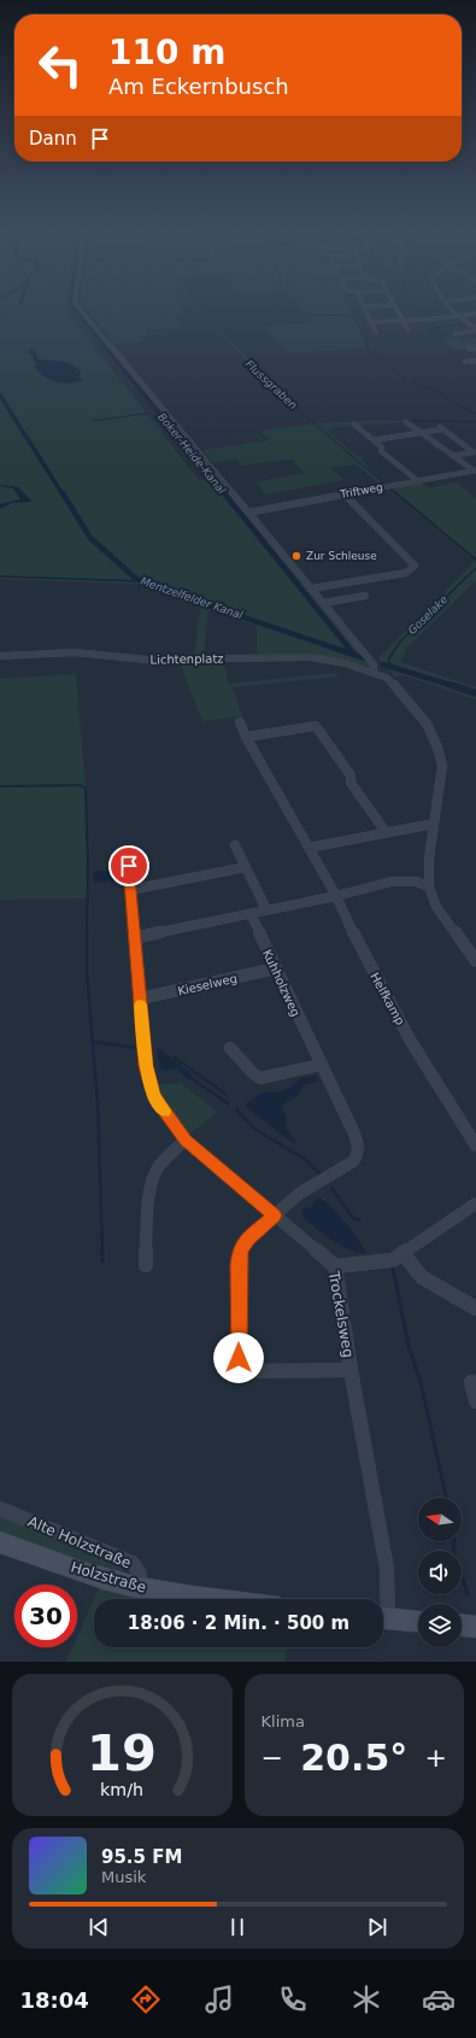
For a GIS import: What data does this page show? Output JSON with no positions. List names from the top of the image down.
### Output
{
  "streets": {
    "main road": ["Holzstraße"],
    "street": [
      "Triftweg",
      "Lichtenplatz",
      "Kuhholzweg",
      "Kieselweg",
      "Helfkamp",
      "Trockelsweg",
      "Alte Holzstraße"
    ]
  },
  "crossings": [
    ["Kuhholzweg", "Kieselweg"],
    ["Kuhholzweg", "Trockelsweg"],
    ["Alte Holzstraße", "Holzstraße"]
  ],
  "water": [
    "Flussgraben",
    "Boker-Heide-Kanal",
    "Mentzelfelder Kanal",
    "Goselake"
  ],
  "places": ["Zur Schleuse"],
  "north": "left",
  "page": {
    "turn": ["110 m", "Am Eckernbusch"],
    "then": "Dann",
    "limit": "30",
    "trip": "18:06 · 2 Min. · 500 m",
    "tile": "Klima",
    "heat": ["−", "20.5°", "+"],
    "song": ["95.5 FM", "Musik"],
    "tabs": "18:04",
    "gauge": ["19", "km/h"]
  }
}
